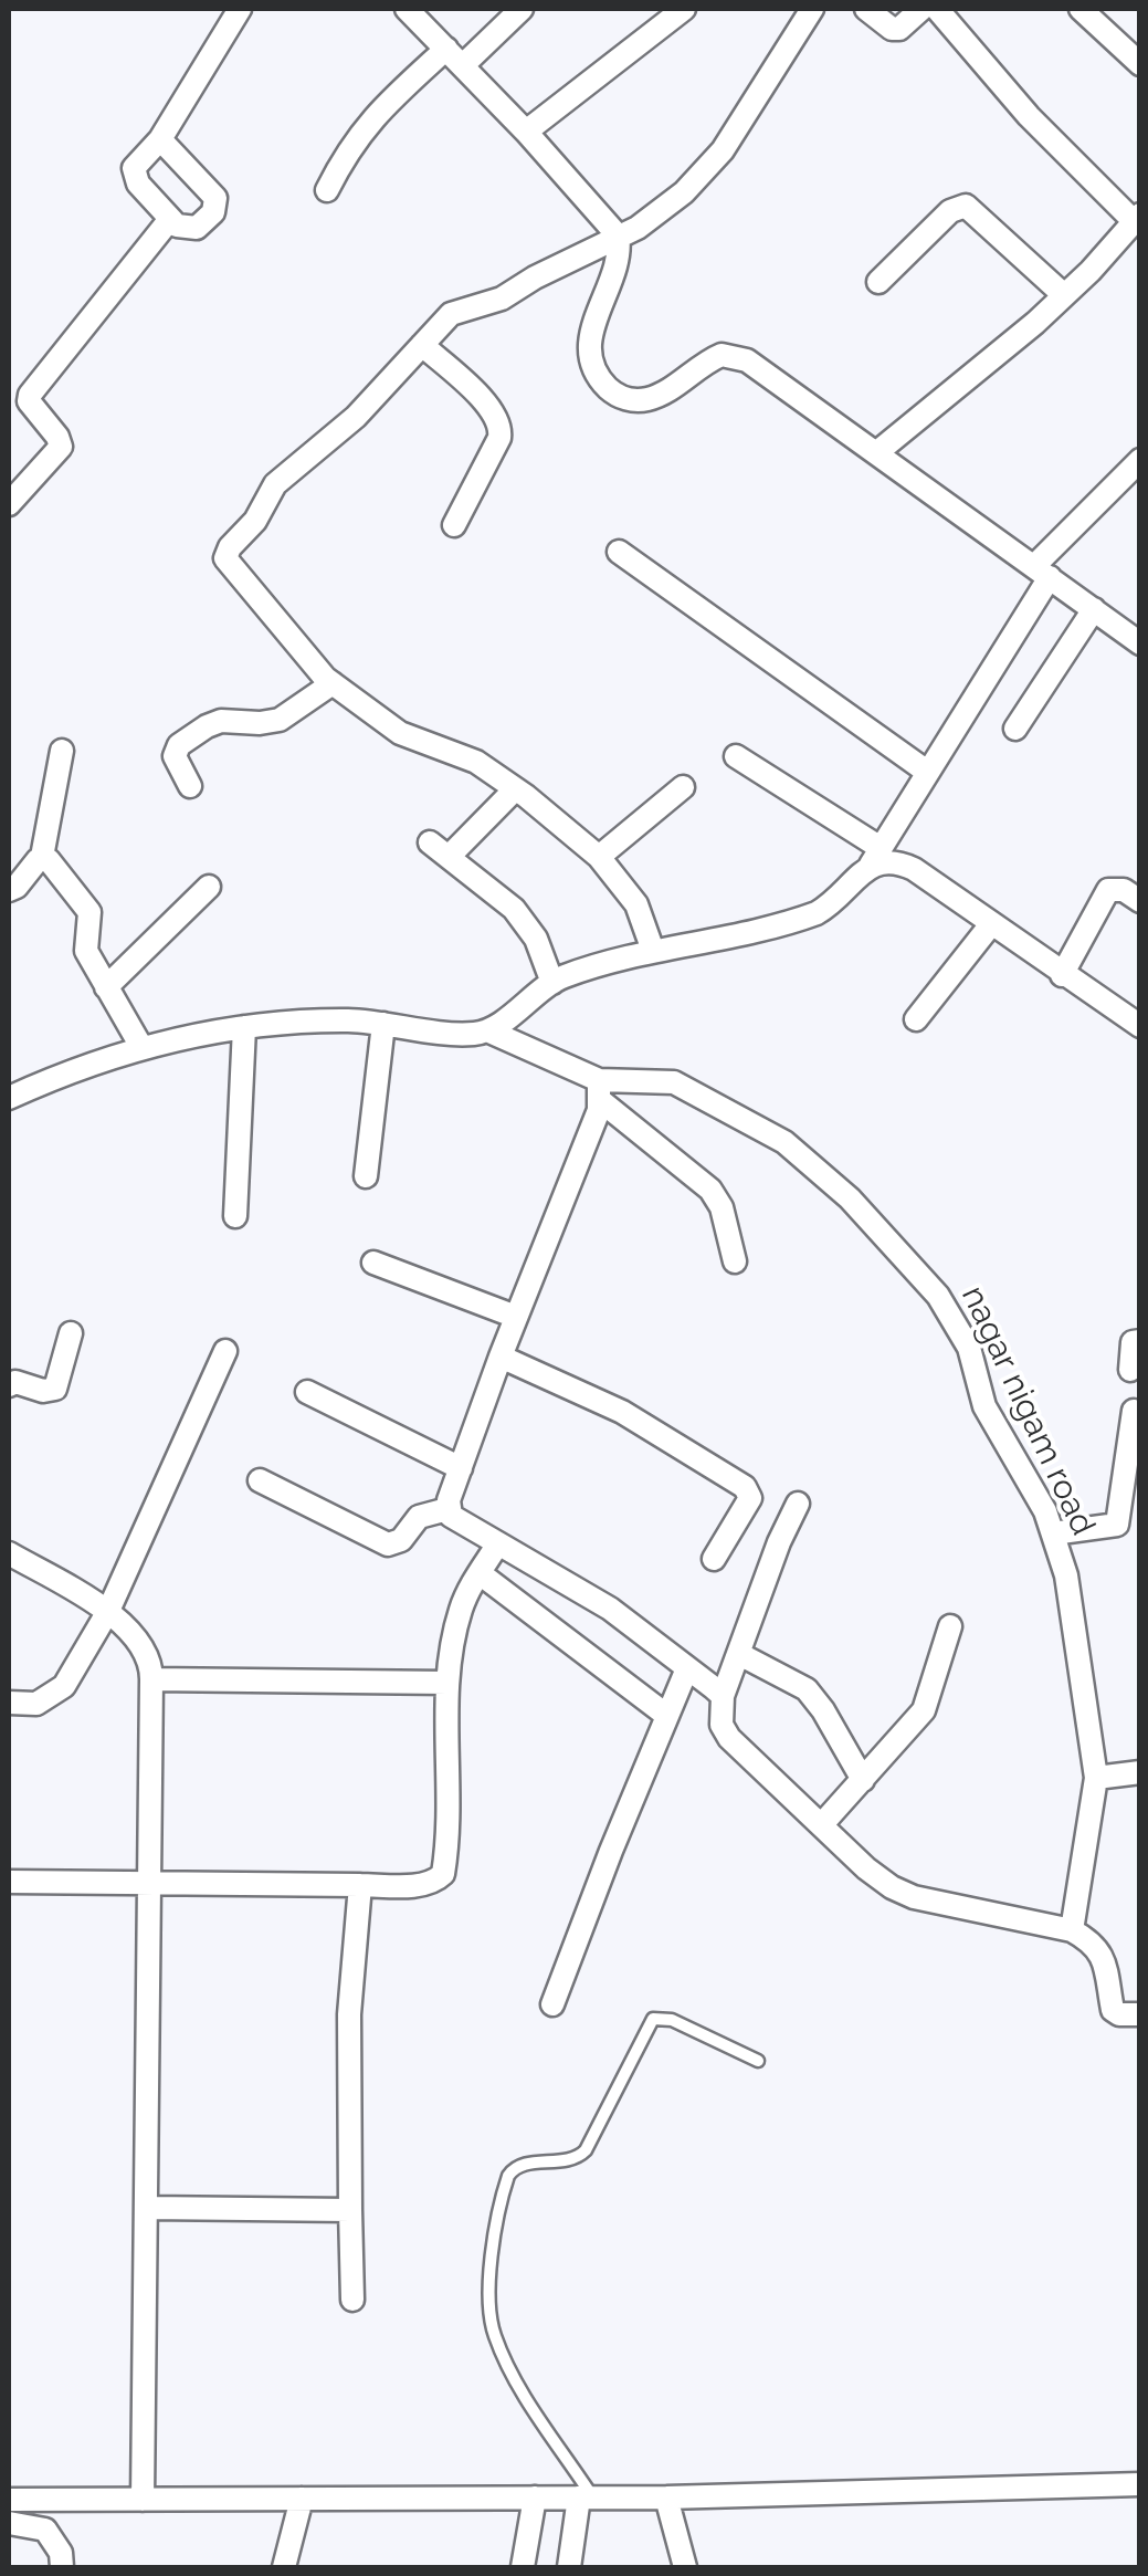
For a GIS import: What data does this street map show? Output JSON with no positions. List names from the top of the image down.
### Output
{
  "streets": {
    "street": ["nagar nigam road"]
  }
}
